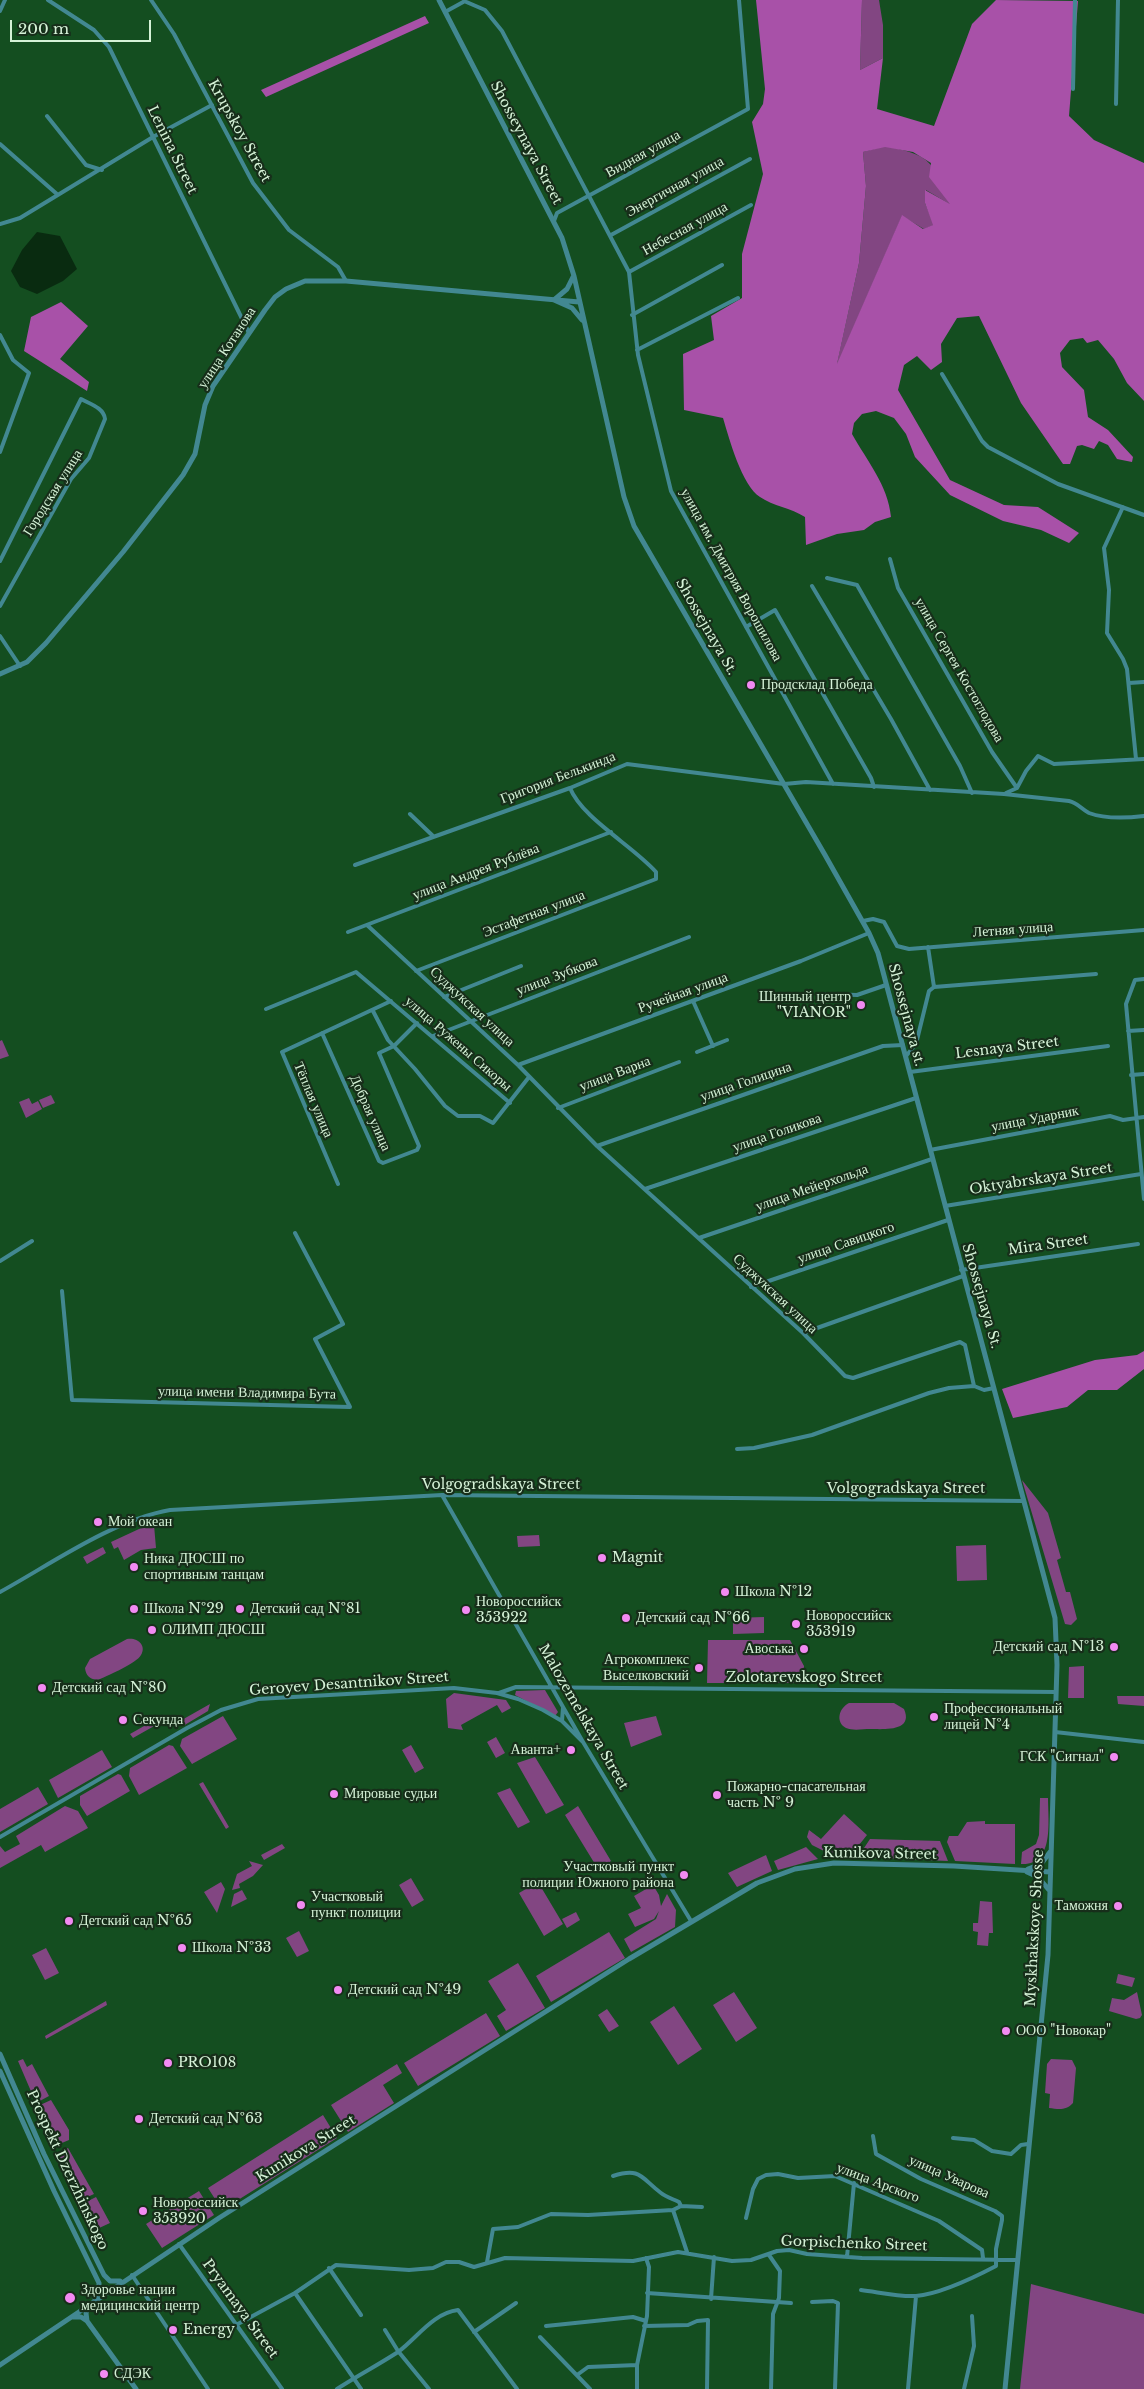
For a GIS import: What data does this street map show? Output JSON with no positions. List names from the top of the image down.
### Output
{
  "streets": {
    "street": [
      "Krupskoy Street",
      "Shosseynaya Street",
      "Lenina Street",
      "Видная улица",
      "Энергичная улица",
      "Небесная улица",
      "улица Котанова",
      "Городская улица",
      "улица им. Дмитрия Ворошилова",
      "Shossejnaya St.",
      "улица Сергея Костоглодова",
      "Григория Белькинда",
      "улица Андрея Рублёва",
      "Эстафетная улица",
      "Летняя улица",
      "улица Зубкова",
      "Ручейная улица",
      "Суджукская улица",
      "Shossejnaya st.",
      "улица Ружены Сикоры",
      "Lesnaya Street",
      "улица Варна",
      "улица Голицина",
      "Тёплая улица",
      "Добрая улица",
      "улица Ударник",
      "улица Голикова",
      "Oktyabrskaya Street",
      "улица Мейерхольда",
      "улица Савицкого",
      "Mira Street",
      "улица имени Владимира Бута",
      "Volgogradskaya Street",
      "Zolotarevskogo Street",
      "Geroyev Desantnikov Street",
      "Malozemelskaya Street",
      "Kunikova Street",
      "Myskhakskoye Shosse",
      "Prospekt Dzerzhinskogo",
      "улица Уварова",
      "улица Арского",
      "Gorpischenko Street",
      "Pryamaya Street"
    ]
  },
  "crossings": [
    ["Krupskoy Street", "улица Котанова"],
    ["Shosseynaya Street", "Видная улица"],
    ["Shosseynaya Street", "улица Котанова"],
    ["Shosseynaya Street", "Shossejnaya St."],
    ["Lenina Street", "улица Котанова"],
    ["Видная улица", "улица им. Дмитрия Ворошилова"],
    ["Энергичная улица", "улица им. Дмитрия Ворошилова"],
    ["Небесная улица", "улица им. Дмитрия Ворошилова"],
    ["улица Котанова", "Shossejnaya St."],
    ["улица им. Дмитрия Ворошилова", "Григория Белькинда"],
    ["Shossejnaya St.", "Григория Белькинда"],
    ["Shossejnaya St.", "Летняя улица"],
    ["Shossejnaya St.", "Ручейная улица"],
    ["Shossejnaya St.", "Shossejnaya st."],
    ["Shossejnaya St.", "улица Ударник"],
    ["Shossejnaya St.", "улица Голикова"],
    ["Shossejnaya St.", "Oktyabrskaya Street"],
    ["Shossejnaya St.", "улица Мейерхольда"],
    ["Shossejnaya St.", "улица Савицкого"],
    ["Shossejnaya St.", "Mira Street"],
    ["Shossejnaya St.", "Volgogradskaya Street"],
    ["Shossejnaya St.", "Myskhakskoye Shosse"],
    ["улица Андрея Рублёва", "Эстафетная улица"],
    ["улица Андрея Рублёва", "Суджукская улица"],
    ["Эстафетная улица", "Суджукская улица"],
    ["улица Зубкова", "Суджукская улица"],
    ["улица Зубкова", "улица Ружены Сикоры"],
    ["Ручейная улица", "Суджукская улица"],
    ["Ручейная улица", "Shossejnaya st."],
    ["Суджукская улица", "улица Варна"],
    ["Суджукская улица", "улица Голицина"],
    ["Суджукская улица", "улица Голикова"],
    ["Суджукская улица", "улица Мейерхольда"],
    ["Суджукская улица", "улица Савицкого"],
    ["Суджукская улица", "Mira Street"],
    ["Shossejnaya st.", "Lesnaya Street"],
    ["Shossejnaya st.", "улица Голицина"],
    ["Shossejnaya st.", "улица Голикова"],
    ["улица Ружены Сикоры", "Тёплая улица"],
    ["Тёплая улица", "Добрая улица"],
    ["Volgogradskaya Street", "Malozemelskaya Street"],
    ["Volgogradskaya Street", "Myskhakskoye Shosse"],
    ["Zolotarevskogo Street", "Geroyev Desantnikov Street"],
    ["Zolotarevskogo Street", "Malozemelskaya Street"],
    ["Zolotarevskogo Street", "Myskhakskoye Shosse"],
    ["Geroyev Desantnikov Street", "Malozemelskaya Street"],
    ["Kunikova Street", "Myskhakskoye Shosse"],
    ["Kunikova Street", "Pryamaya Street"],
    ["Myskhakskoye Shosse", "Gorpischenko Street"],
    ["улица Уварова", "Gorpischenko Street"],
    ["улица Арского", "Gorpischenko Street"]
  ],
  "places": [
    "Продсклад Победа",
    "Шинный центр \"VIANOR\"",
    "Мой океан",
    "Magnit",
    "Ника ДЮСШ по спортивным танцам",
    "Школа №12",
    "Школа №29",
    "Детский сад №81",
    "Новороссийск 353922",
    "Детский сад №66",
    "Новороссийск 353919",
    "ОЛИМП ДЮСШ",
    "Детский сад №13",
    "Авоська",
    "Агрокомплекс Выселковский",
    "Детский сад №80",
    "Профессиональный лицей №4",
    "Секунда",
    "Аванта+",
    "ГСК \"Сигнал\"",
    "Мировые судьи",
    "Пожарно-спасательная часть № 9",
    "Участковый пункт полиции Южного района",
    "Участковый пункт полиции",
    "Таможня",
    "Детский сад №65",
    "Школа №33",
    "Детский сад №49",
    "ООО \"Новокар\"",
    "PRO108",
    "Детский сад №63",
    "Новороссийск 353920",
    "Здоровье нации медицинский центр",
    "Energy",
    "СДЭК"
  ],
  "scale_bar": "200 m"
}
